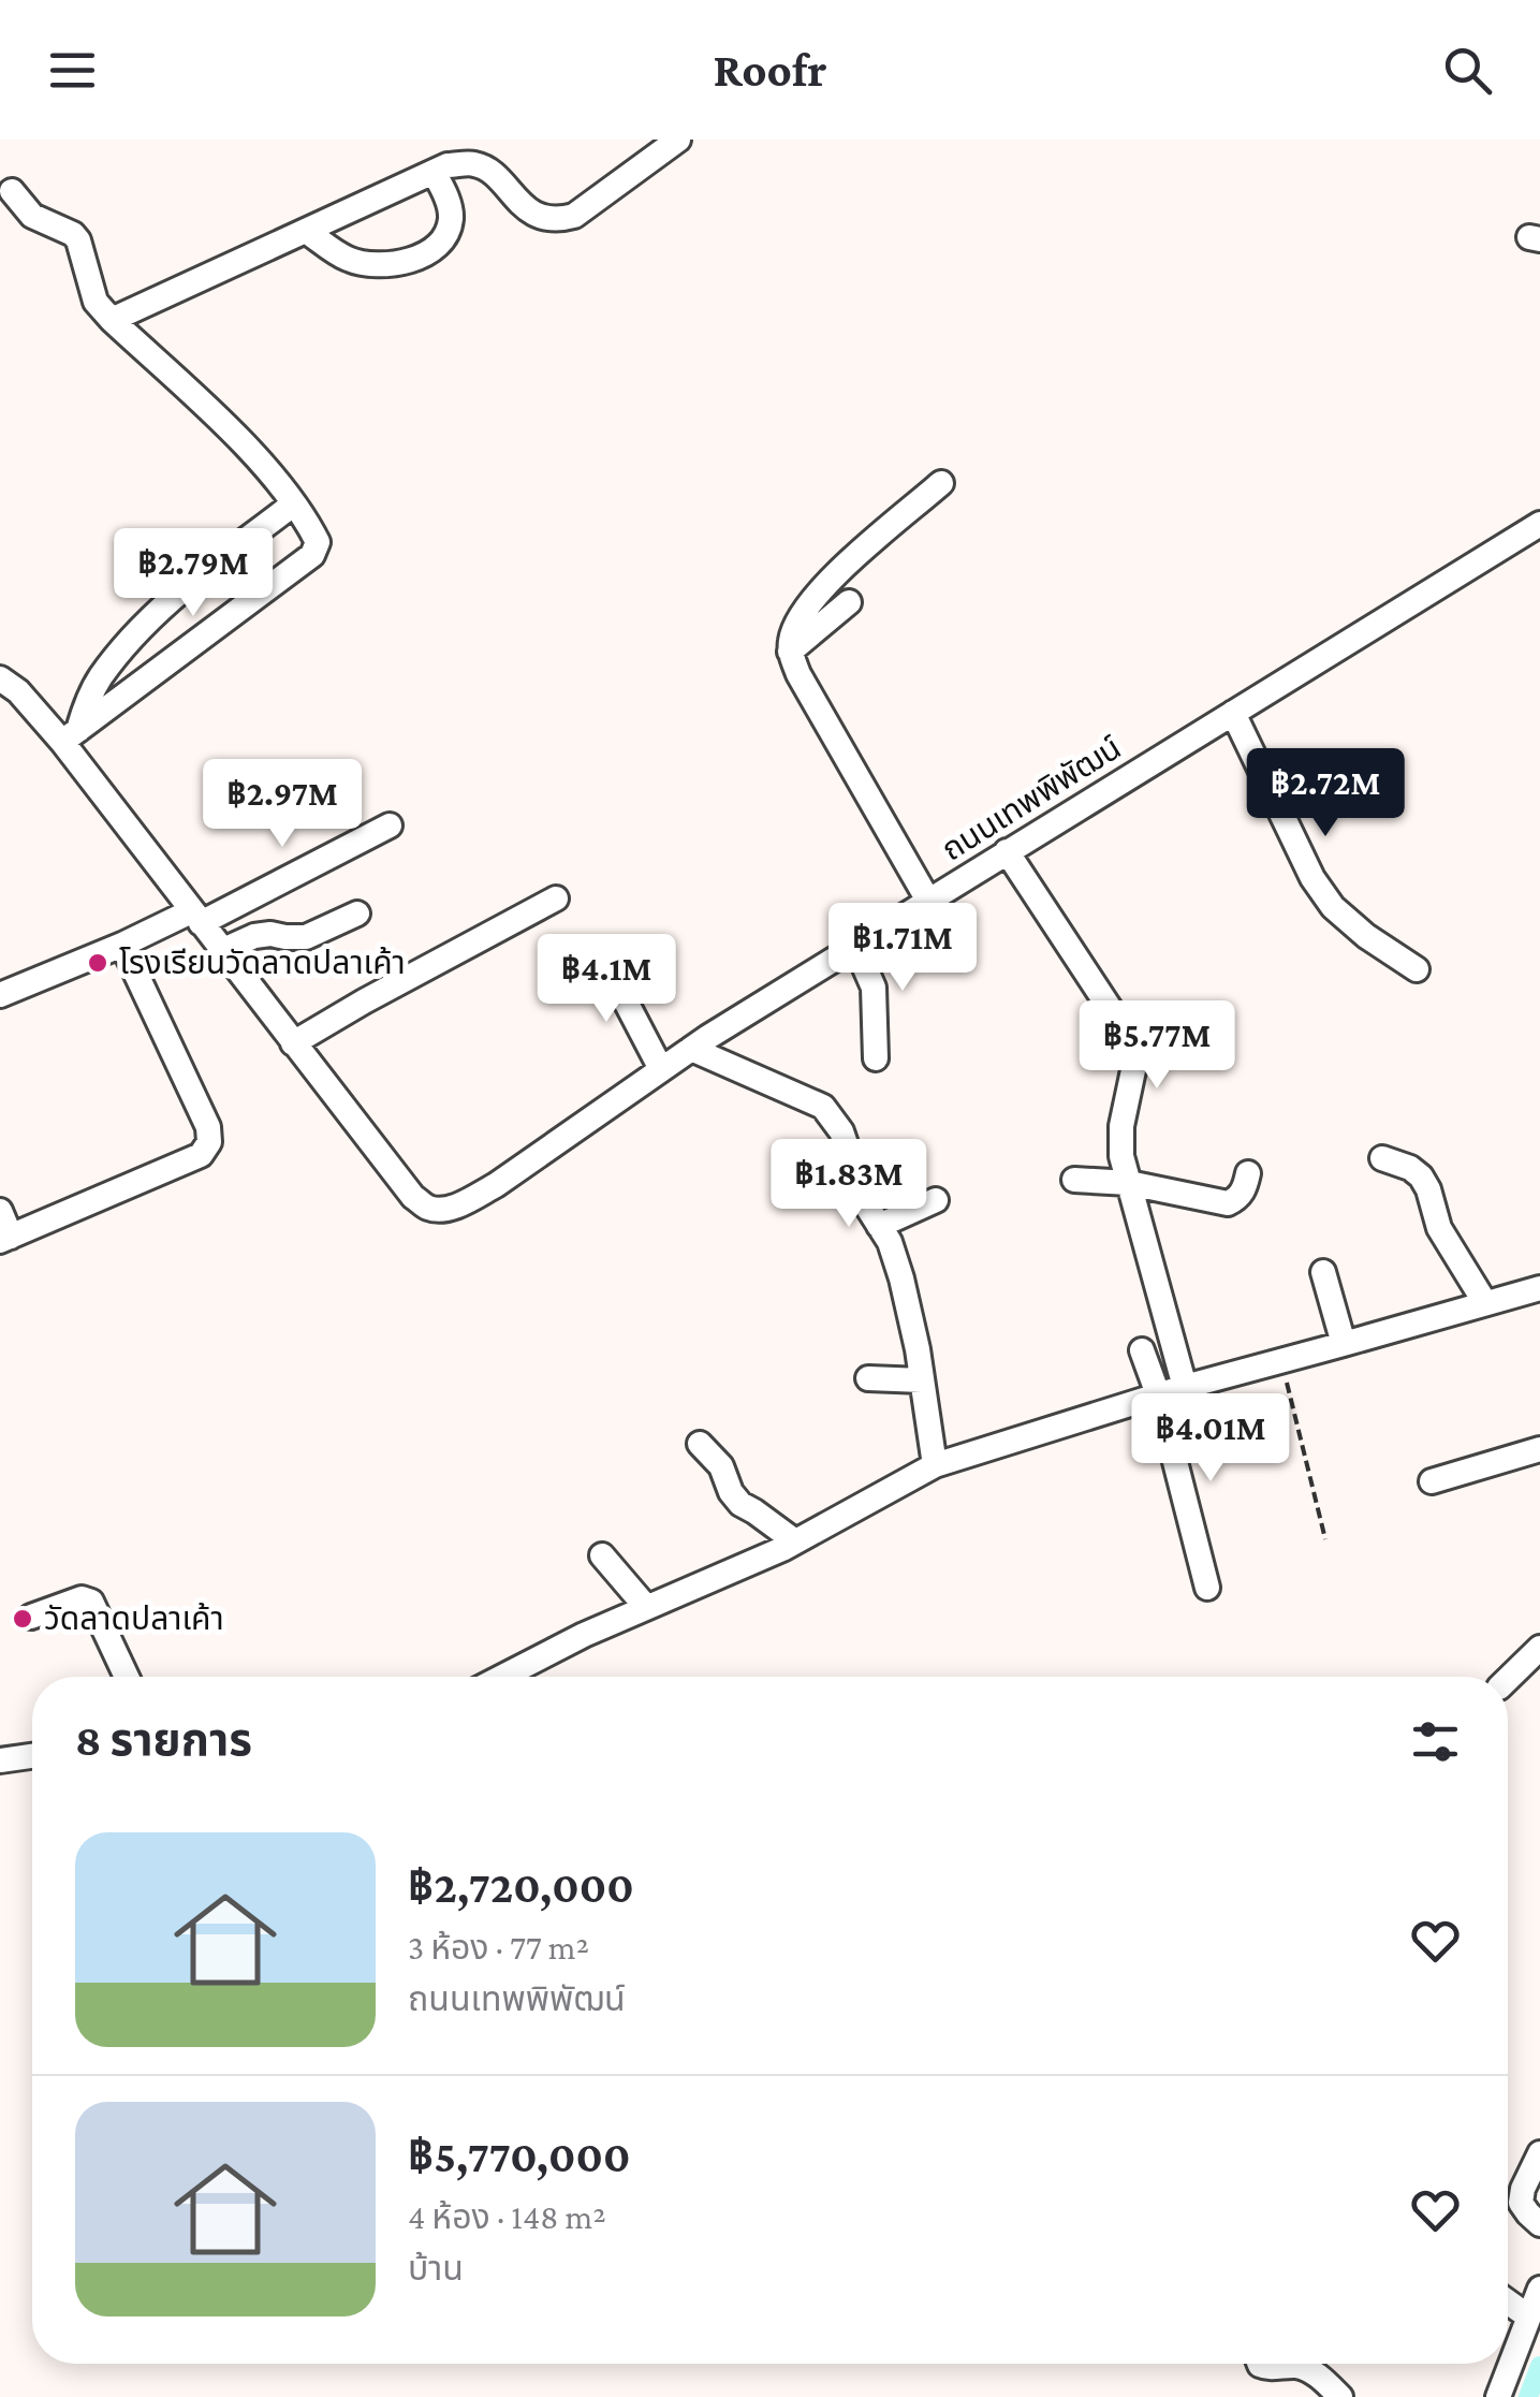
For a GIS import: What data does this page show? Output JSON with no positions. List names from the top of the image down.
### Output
{
  "streets": {
    "street": ["ถนนเทพพิพัฒน์"]
  },
  "places": ["โรงเรียนวัดลาดปลาเค้า", "วัดลาดปลาเค้า"],
  "page": {
    "header": "Roofr",
    "price": [
      "฿2.79M",
      "฿2.72M",
      "฿2.97M",
      "฿1.71M",
      "฿4.1M",
      "฿5.77M",
      "฿1.83M",
      "฿4.01M"
    ],
    "heading": "8 รายการ",
    "list": [
      {
        "name": "฿2,720,000",
        "note": "3 ห้อง · 77 m² · ถนนเทพพิพัฒน์"
      },
      {
        "name": "฿5,770,000",
        "note": "4 ห้อง · 148 m² · บ้าน"
      }
    ]
  }
}
